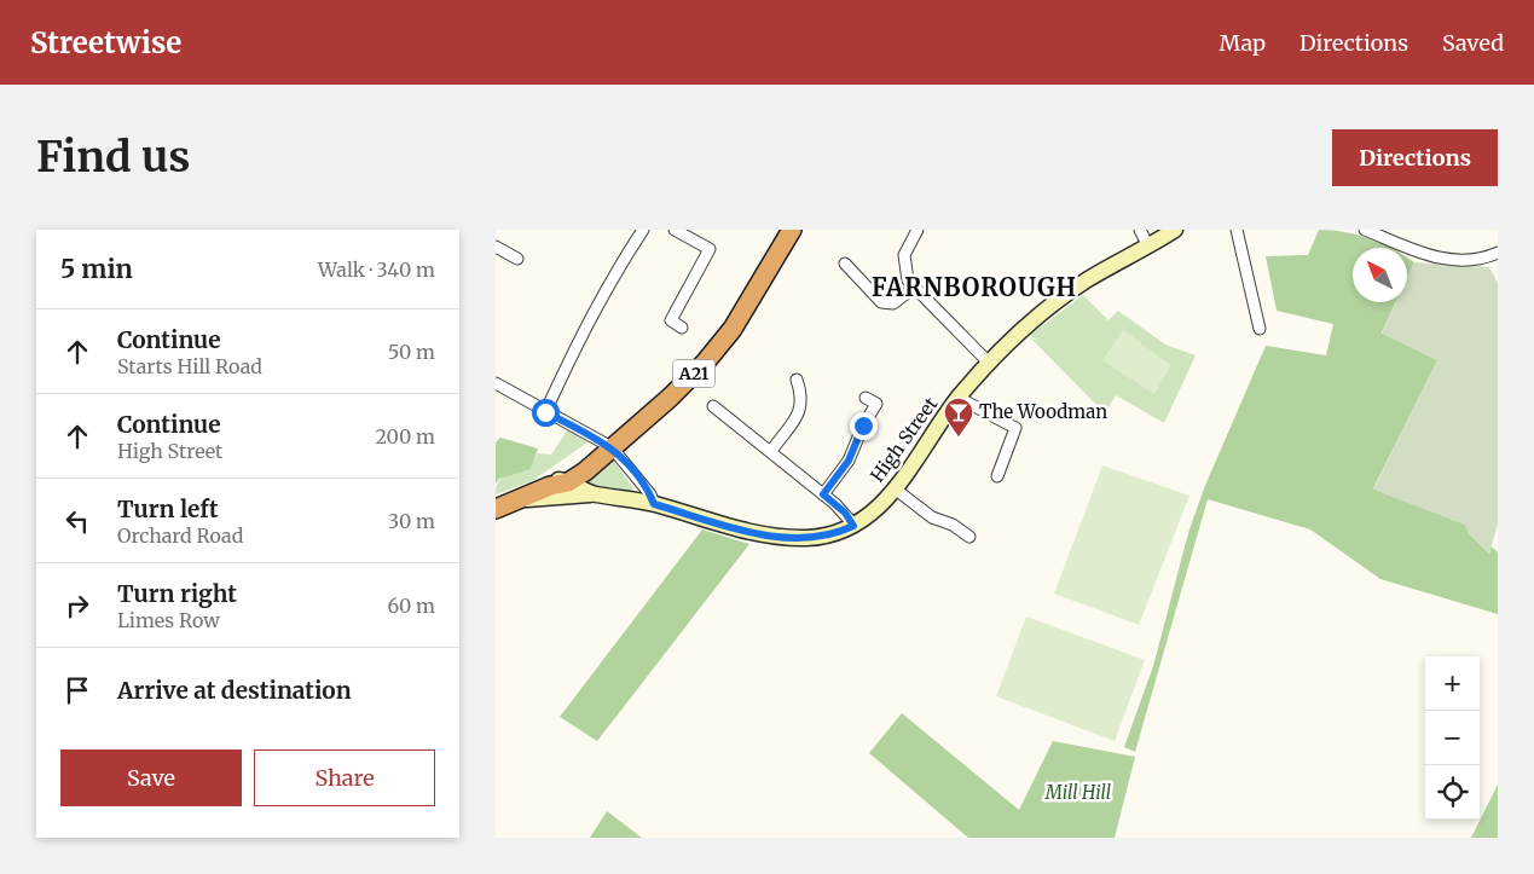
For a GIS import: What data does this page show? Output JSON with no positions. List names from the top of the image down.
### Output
{
  "streets": {
    "highway": ["A21"],
    "main road": ["High Street"]
  },
  "crossings": [
    ["A21", "High Street"]
  ],
  "districts": ["FARNBOROUGH"],
  "parks": ["Mill Hill"],
  "places": {
    "bar": ["The Woodman"]
  },
  "north": "top left",
  "page": {
    "header": "Streetwise",
    "nav": ["Map", "Directions", "Saved"],
    "buttons": [
      "Directions",
      ["Save", "Share"]
    ],
    "title": "Find us",
    "heading": ["5 min", "Walk · 340 m"],
    "list": [
      ["Continue", "Starts Hill Road", "50 m"],
      ["Continue", "High Street", "200 m"],
      ["Turn left", "Orchard Road", "30 m"],
      ["Turn right", "Limes Row", "60 m"],
      "Arrive at destination"
    ],
    "map_buttons": ["+", "−"]
  }
}
